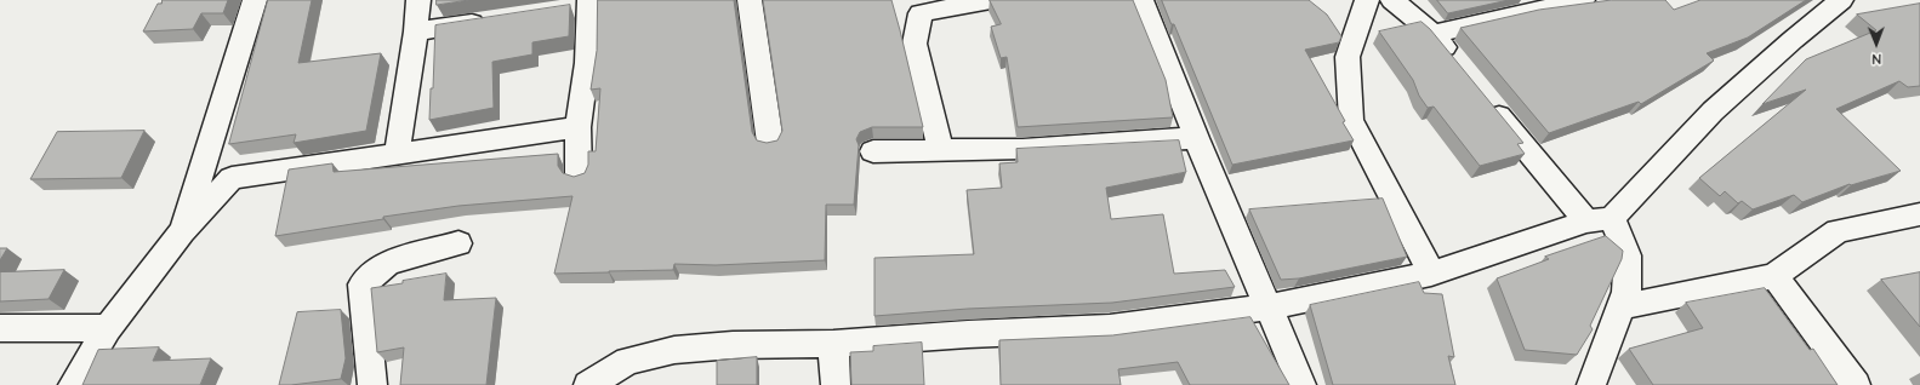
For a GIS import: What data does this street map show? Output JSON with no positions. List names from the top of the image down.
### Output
{
  "north": "bottom"
}
